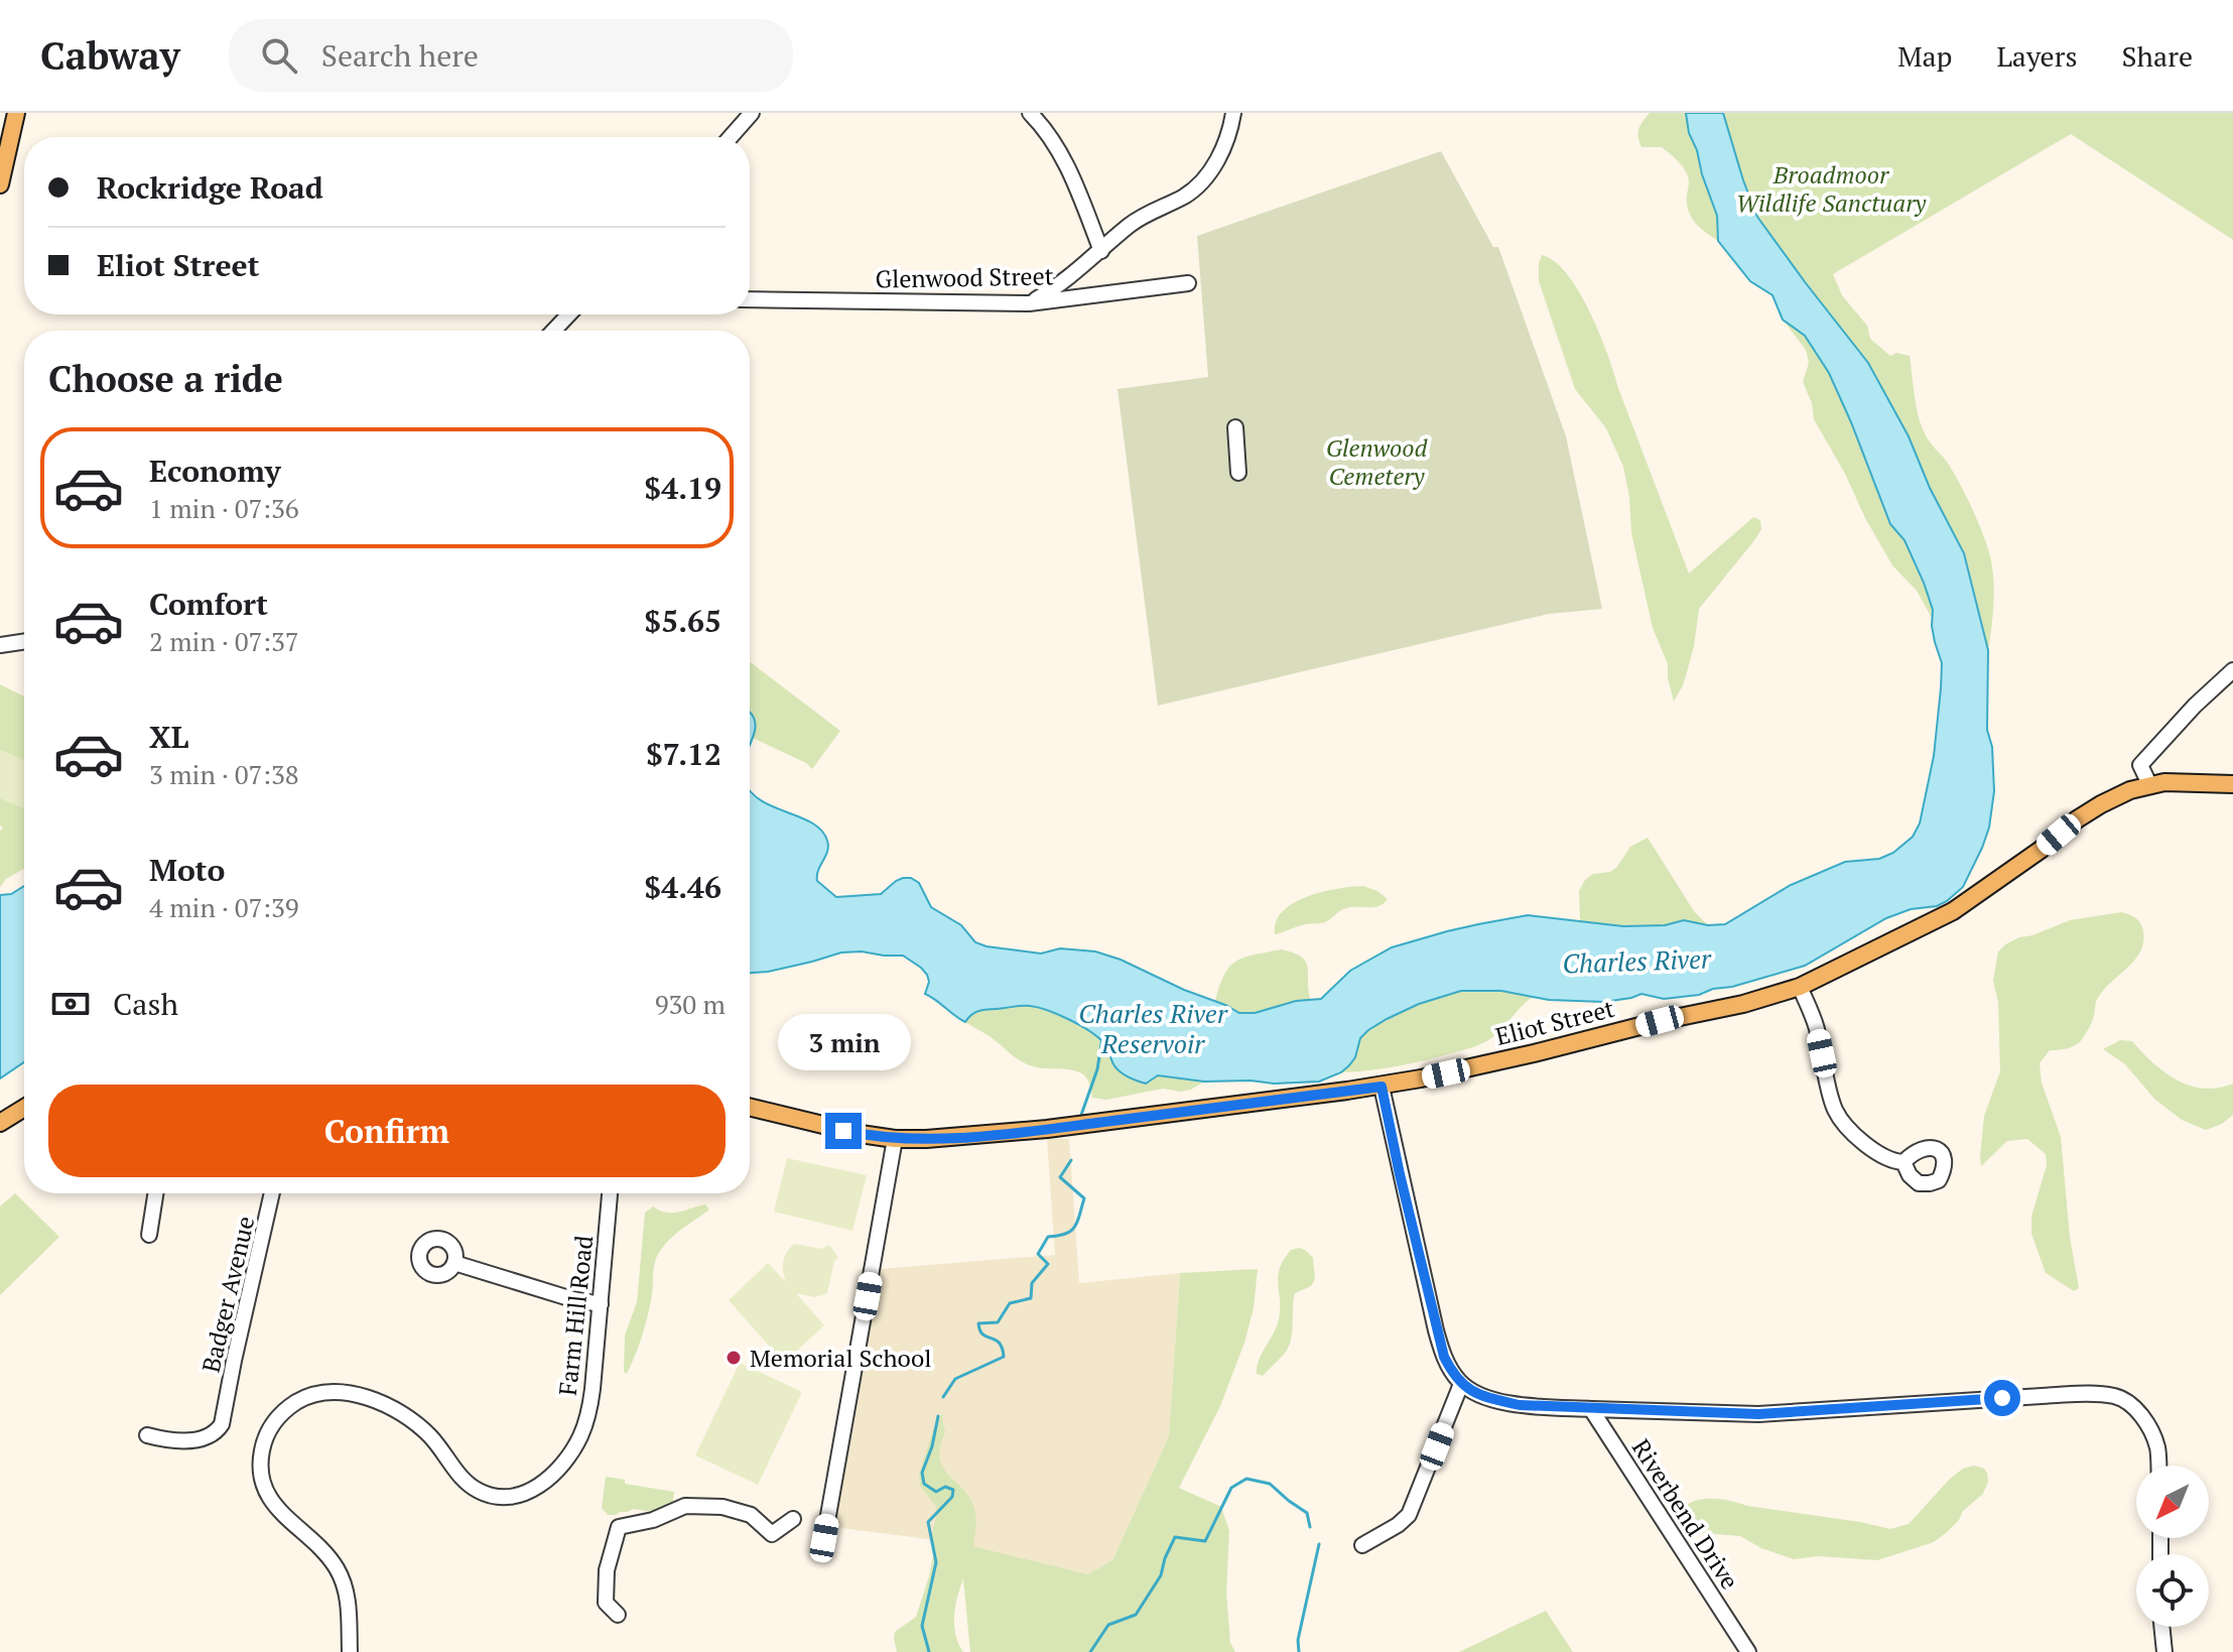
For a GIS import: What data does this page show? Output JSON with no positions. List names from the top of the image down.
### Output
{
  "streets": {
    "main road": ["Eliot Street"],
    "street": [
      "Glenwood Street",
      "Badger Avenue",
      "Farm Hill Road",
      "Riverbend Drive"
    ]
  },
  "water": ["Charles River", "Charles River Reservoir"],
  "parks": ["Broadmoor Wildlife Sanctuary", "Glenwood Cemetery"],
  "places": ["Memorial School"],
  "north": "bottom left",
  "page": {
    "header": "Cabway",
    "search": "Search here",
    "nav": ["Map", "Layers", "Share"],
    "banner": ["Rockridge Road", "Eliot Street"],
    "heading": "Choose a ride",
    "list": [
      {
        "name": "Economy",
        "note": "1 min · 07:36",
        "value": "$4.19"
      },
      {
        "name": "Comfort",
        "note": "2 min · 07:37",
        "value": "$5.65"
      },
      {
        "name": "XL",
        "note": "3 min · 07:38",
        "value": "$7.12"
      },
      {
        "name": "Moto",
        "note": "4 min · 07:39",
        "value": "$4.46"
      }
    ],
    "pay": ["Cash", "930 m"],
    "bubble": "3 min",
    "buttons": "Confirm"
  }
}
